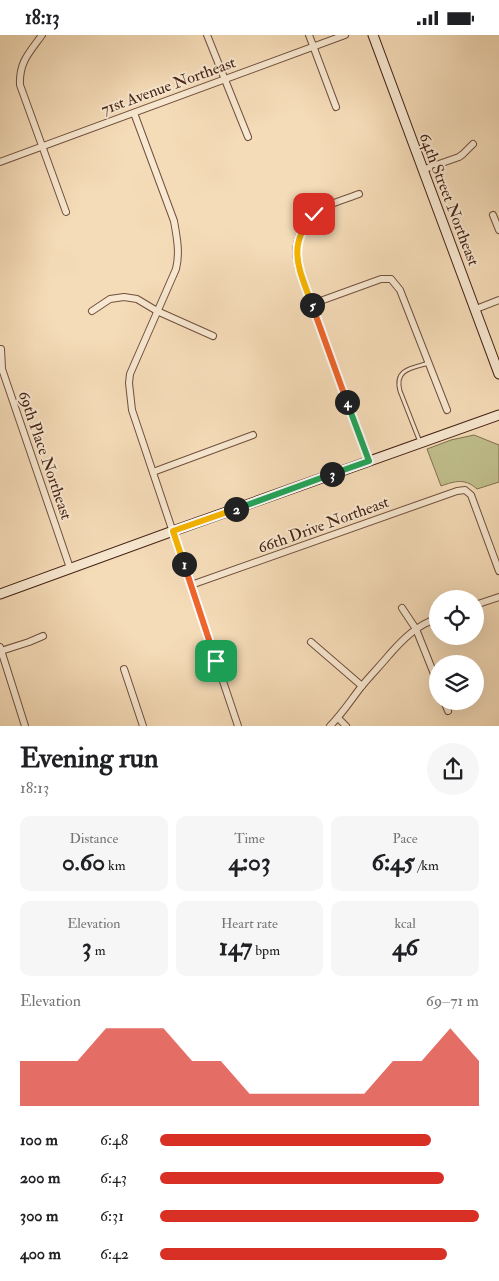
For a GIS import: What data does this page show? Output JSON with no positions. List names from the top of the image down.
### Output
{
  "streets": {
    "main road": ["64th Street Northeast"],
    "street": ["71st Avenue Northeast", "69th Place Northeast", "66th Drive Northeast"]
  },
  "page": {
    "status": "18:13",
    "pins": [
      "5",
      "4",
      "3",
      "2",
      "1"
    ],
    "heading": ["Evening run", "18:13"],
    "stats": [
      ["Distance", "0.60 km"],
      ["Time", "4:03"],
      ["Pace", "6:45 /km"],
      ["Elevation", "3 m"],
      ["Heart rate", "147 bpm"],
      ["kcal", "46"]
    ],
    "chart": ["Elevation", "69–71 m"],
    "list": [
      {
        "name": "100 m",
        "note": "6:48"
      },
      {
        "name": "200 m",
        "note": "6:43"
      },
      {
        "name": "300 m",
        "note": "6:31"
      },
      {
        "name": "400 m",
        "note": "6:42"
      }
    ]
  }
}
